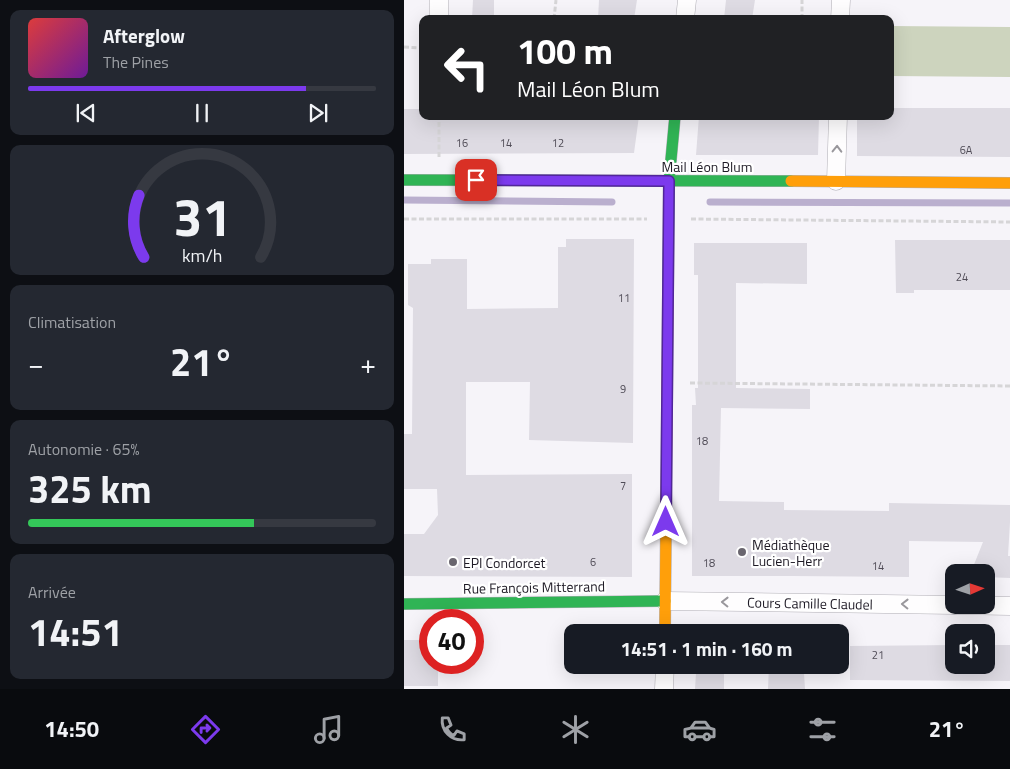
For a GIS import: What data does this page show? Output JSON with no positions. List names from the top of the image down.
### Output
{
  "streets": {
    "street": ["Mail Léon Blum", "Rue François Mitterrand", "Cours Camille Claudel"]
  },
  "crossings": [
    ["Rue François Mitterrand", "Cours Camille Claudel"]
  ],
  "one_way": ["Cours Camille Claudel"],
  "places": ["Médiathèque Lucien-Herr", "EPI Condorcet"],
  "house_numbers": [
    "16",
    "14",
    "12",
    "6A",
    "24",
    "11",
    "9",
    "18",
    "7",
    "6",
    "18",
    "14",
    "21"
  ],
  "north": "right",
  "page": {
    "turn": ["100 m", "Mail Léon Blum"],
    "song": ["Afterglow", "The Pines"],
    "tile": [
      "Climatisation",
      ["Autonomie · 65%", "325 km"],
      ["Arrivée", "14:51"]
    ],
    "heat": ["−", "21°", "+"],
    "limit": "40",
    "trip": "14:51 · 1 min · 160 m",
    "tabs": ["14:50", "21°"],
    "gauge": ["31", "km/h"]
  }
}
